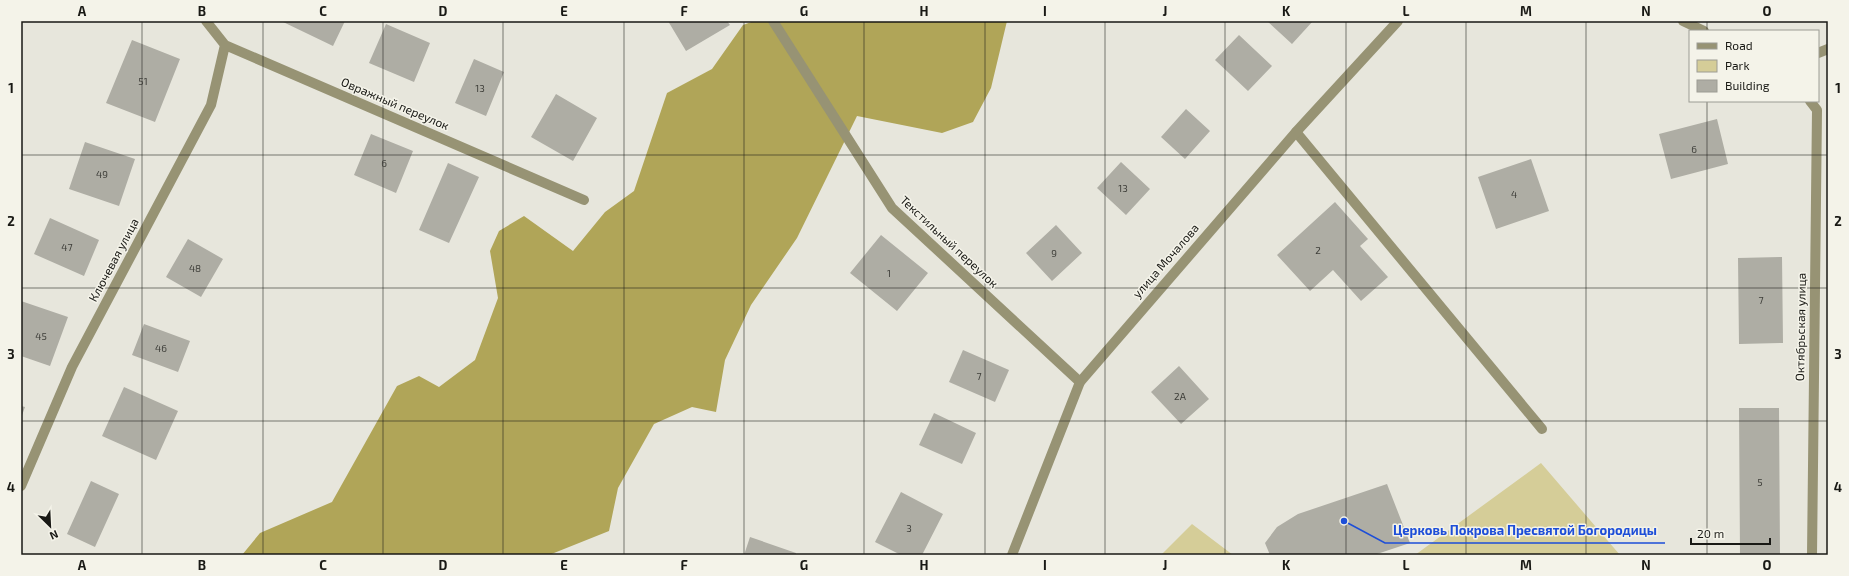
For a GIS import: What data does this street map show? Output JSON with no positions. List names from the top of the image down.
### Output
{
  "streets": {
    "street": [
      "Овражный переулок",
      "Текстильный переулок",
      "Ключевая улица",
      "улица Мочалова",
      "Октябрьская улица"
    ]
  },
  "crossings": [
    ["Овражный переулок", "Ключевая улица"],
    ["Текстильный переулок", "улица Мочалова"]
  ],
  "places": ["Церковь Покрова Пресвятой Богородицы"],
  "house_numbers": [
    "51",
    "13",
    "6",
    "6",
    "49",
    "13",
    "4",
    "47",
    "2",
    "9",
    "48",
    "1",
    "7",
    "45",
    "46",
    "7",
    "2А",
    "5",
    "3"
  ],
  "legend": ["Road", "Park", "Building"],
  "scale_bar": "20 m",
  "north": "bottom right",
  "grid": {
    "columns": [
      "A",
      "B",
      "C",
      "D",
      "E",
      "F",
      "G",
      "H",
      "I",
      "J",
      "K",
      "L",
      "M",
      "N",
      "O"
    ],
    "rows": [
      "1",
      "2",
      "3",
      "4"
    ]
  }
}
